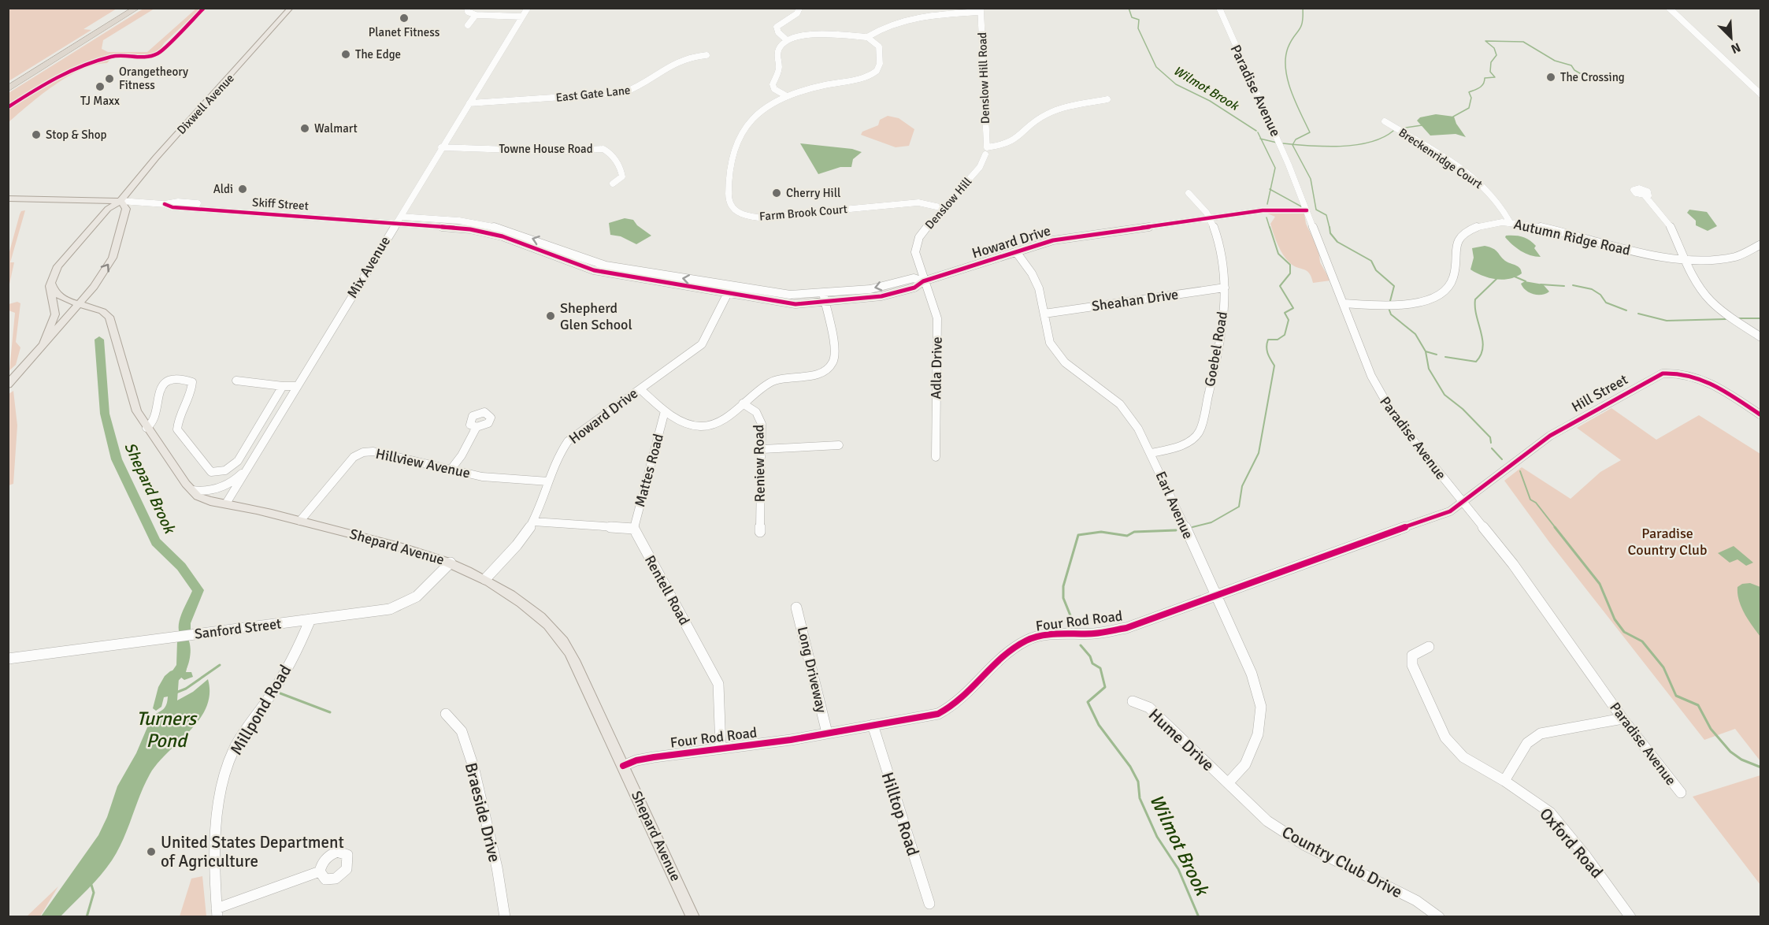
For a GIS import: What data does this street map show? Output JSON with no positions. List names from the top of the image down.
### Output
{
  "streets": {
    "main road": ["Dixwell Avenue", "Skiff Street", "Shepard Avenue"],
    "street": [
      "Denslow Hill Road",
      "Paradise Avenue",
      "East Gate Lane",
      "Towne House Road",
      "Breckenridge Court",
      "Denslow Hill",
      "Farm Brook Court",
      "Autumn Ridge Road",
      "Howard Drive",
      "Mix Avenue",
      "Sheahan Drive",
      "Goebel Road",
      "Adla Drive",
      "Hill Street",
      "Hillview Avenue",
      "Reniew Road",
      "Mattes Road",
      "Earl Avenue",
      "Rentell Road",
      "Four Rod Road",
      "Sanford Street",
      "Long Driveway",
      "Millpond Road",
      "Hume Drive",
      "Braeside Drive",
      "Hilltop Road",
      "Oxford Road",
      "Country Club Drive"
    ]
  },
  "crossings": [
    ["Paradise Avenue", "Autumn Ridge Road"],
    ["Paradise Avenue", "Howard Drive"],
    ["Paradise Avenue", "Hill Street"],
    ["Paradise Avenue", "Four Rod Road"],
    ["East Gate Lane", "Mix Avenue"],
    ["Dixwell Avenue", "Skiff Street"],
    ["Towne House Road", "Mix Avenue"],
    ["Breckenridge Court", "Autumn Ridge Road"],
    ["Denslow Hill", "Farm Brook Court"],
    ["Denslow Hill", "Howard Drive"],
    ["Denslow Hill", "Adla Drive"],
    ["Skiff Street", "Howard Drive"],
    ["Skiff Street", "Mix Avenue"],
    ["Howard Drive", "Mix Avenue"],
    ["Howard Drive", "Goebel Road"],
    ["Howard Drive", "Adla Drive"],
    ["Howard Drive", "Hillview Avenue"],
    ["Howard Drive", "Earl Avenue"],
    ["Howard Drive", "Shepard Avenue"],
    ["Mix Avenue", "Shepard Avenue"],
    ["Sheahan Drive", "Goebel Road"],
    ["Sheahan Drive", "Earl Avenue"],
    ["Goebel Road", "Earl Avenue"],
    ["Hill Street", "Four Rod Road"],
    ["Hillview Avenue", "Shepard Avenue"],
    ["Mattes Road", "Rentell Road"],
    ["Earl Avenue", "Four Rod Road"],
    ["Earl Avenue", "Hume Drive"],
    ["Earl Avenue", "Country Club Drive"],
    ["Shepard Avenue", "Four Rod Road"],
    ["Shepard Avenue", "Sanford Street"],
    ["Rentell Road", "Four Rod Road"],
    ["Four Rod Road", "Long Driveway"],
    ["Four Rod Road", "Hilltop Road"],
    ["Sanford Street", "Millpond Road"],
    ["Hume Drive", "Country Club Drive"]
  ],
  "water": ["Wilmot Brook", "Shepard Brook", "Turners Pond"],
  "parks": ["Paradise Country Club"],
  "places": [
    "Planet Fitness",
    "The Edge",
    "The Crossing",
    "Orangetheory Fitness",
    "TJ Maxx",
    "Walmart",
    "Stop & Shop",
    "Aldi",
    "Cherry Hill",
    "Shepherd Glen School",
    "United States Department of Agriculture"
  ],
  "north": "bottom right"
}
